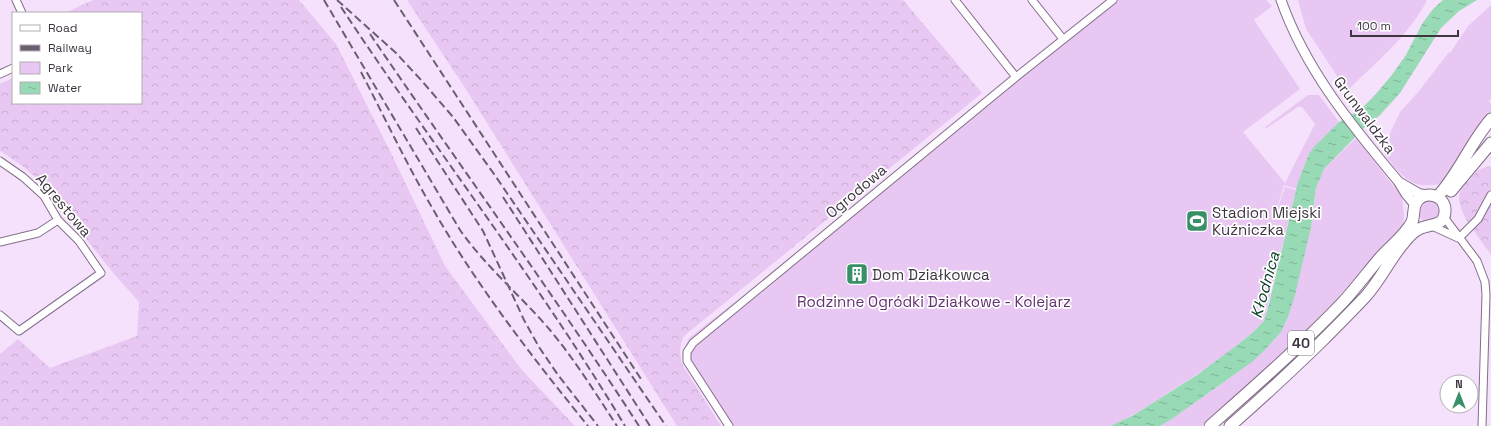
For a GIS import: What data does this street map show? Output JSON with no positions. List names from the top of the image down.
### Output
{
  "streets": {
    "main road": ["40"],
    "street": ["Grunwaldzka", "Ogrodowa", "Agrestowa"]
  },
  "crossings": [
    ["Grunwaldzka", "40"]
  ],
  "water": ["Kłodnica"],
  "parks": ["Rodzinne Ogródki Działkowe - Kolejarz"],
  "places": {
    "sports": ["Stadion Miejski Kuźniczka"],
    "building": ["Dom Działkowca"]
  },
  "legend": [
    "Road",
    "Railway",
    "Park",
    "Water"
  ],
  "scale_bar": "100 m",
  "north": "top"
}
